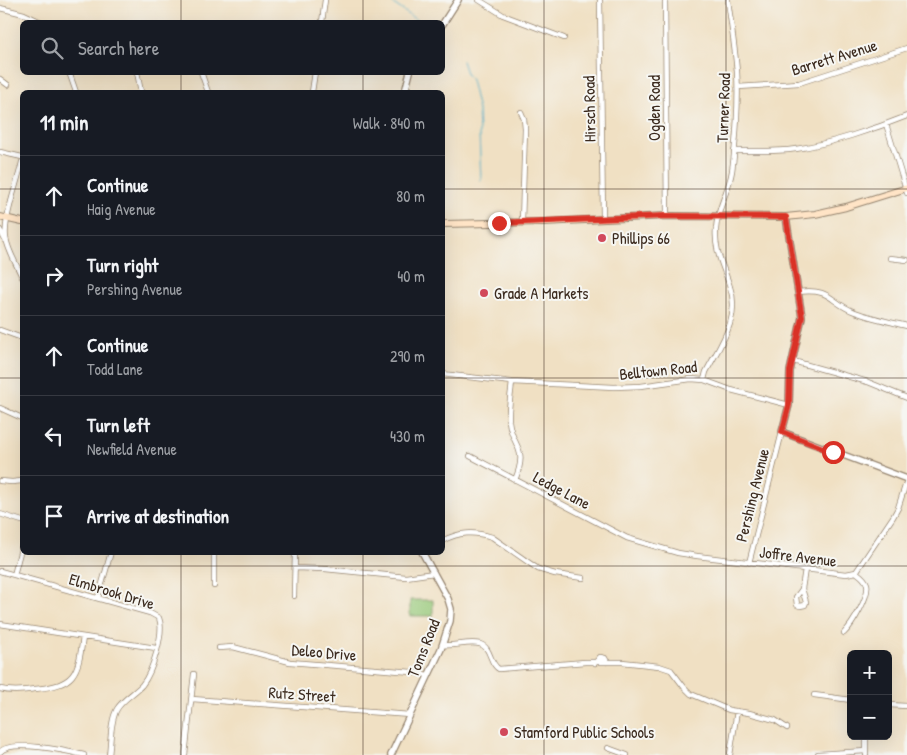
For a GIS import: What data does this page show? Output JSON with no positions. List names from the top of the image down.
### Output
{
  "streets": {
    "street": [
      "Barrett Avenue",
      "Ogden Road",
      "Turner Road",
      "Hirsch Road",
      "Belltown Road",
      "Ledge Lane",
      "Pershing Avenue",
      "Joffre Avenue",
      "Elmbrook Drive",
      "Toms Road",
      "Deleo Drive",
      "Rutz Street"
    ]
  },
  "crossings": [
    ["Barrett Avenue", "Turner Road"],
    ["Turner Road", "Belltown Road"],
    ["Belltown Road", "Ledge Lane"],
    ["Ledge Lane", "Joffre Avenue"],
    ["Pershing Avenue", "Joffre Avenue"],
    ["Toms Road", "Deleo Drive"],
    ["Toms Road", "Rutz Street"]
  ],
  "places": ["Phillips 66", "Grade A Markets", "Stamford Public Schools"],
  "page": {
    "search": "Search here",
    "heading": ["11 min", "Walk · 840 m"],
    "list": [
      ["Continue", "Haig Avenue", "80 m"],
      ["Turn right", "Pershing Avenue", "40 m"],
      ["Continue", "Todd Lane", "290 m"],
      ["Turn left", "Newfield Avenue", "430 m"],
      "Arrive at destination"
    ],
    "map_buttons": ["+", "−"]
  }
}
